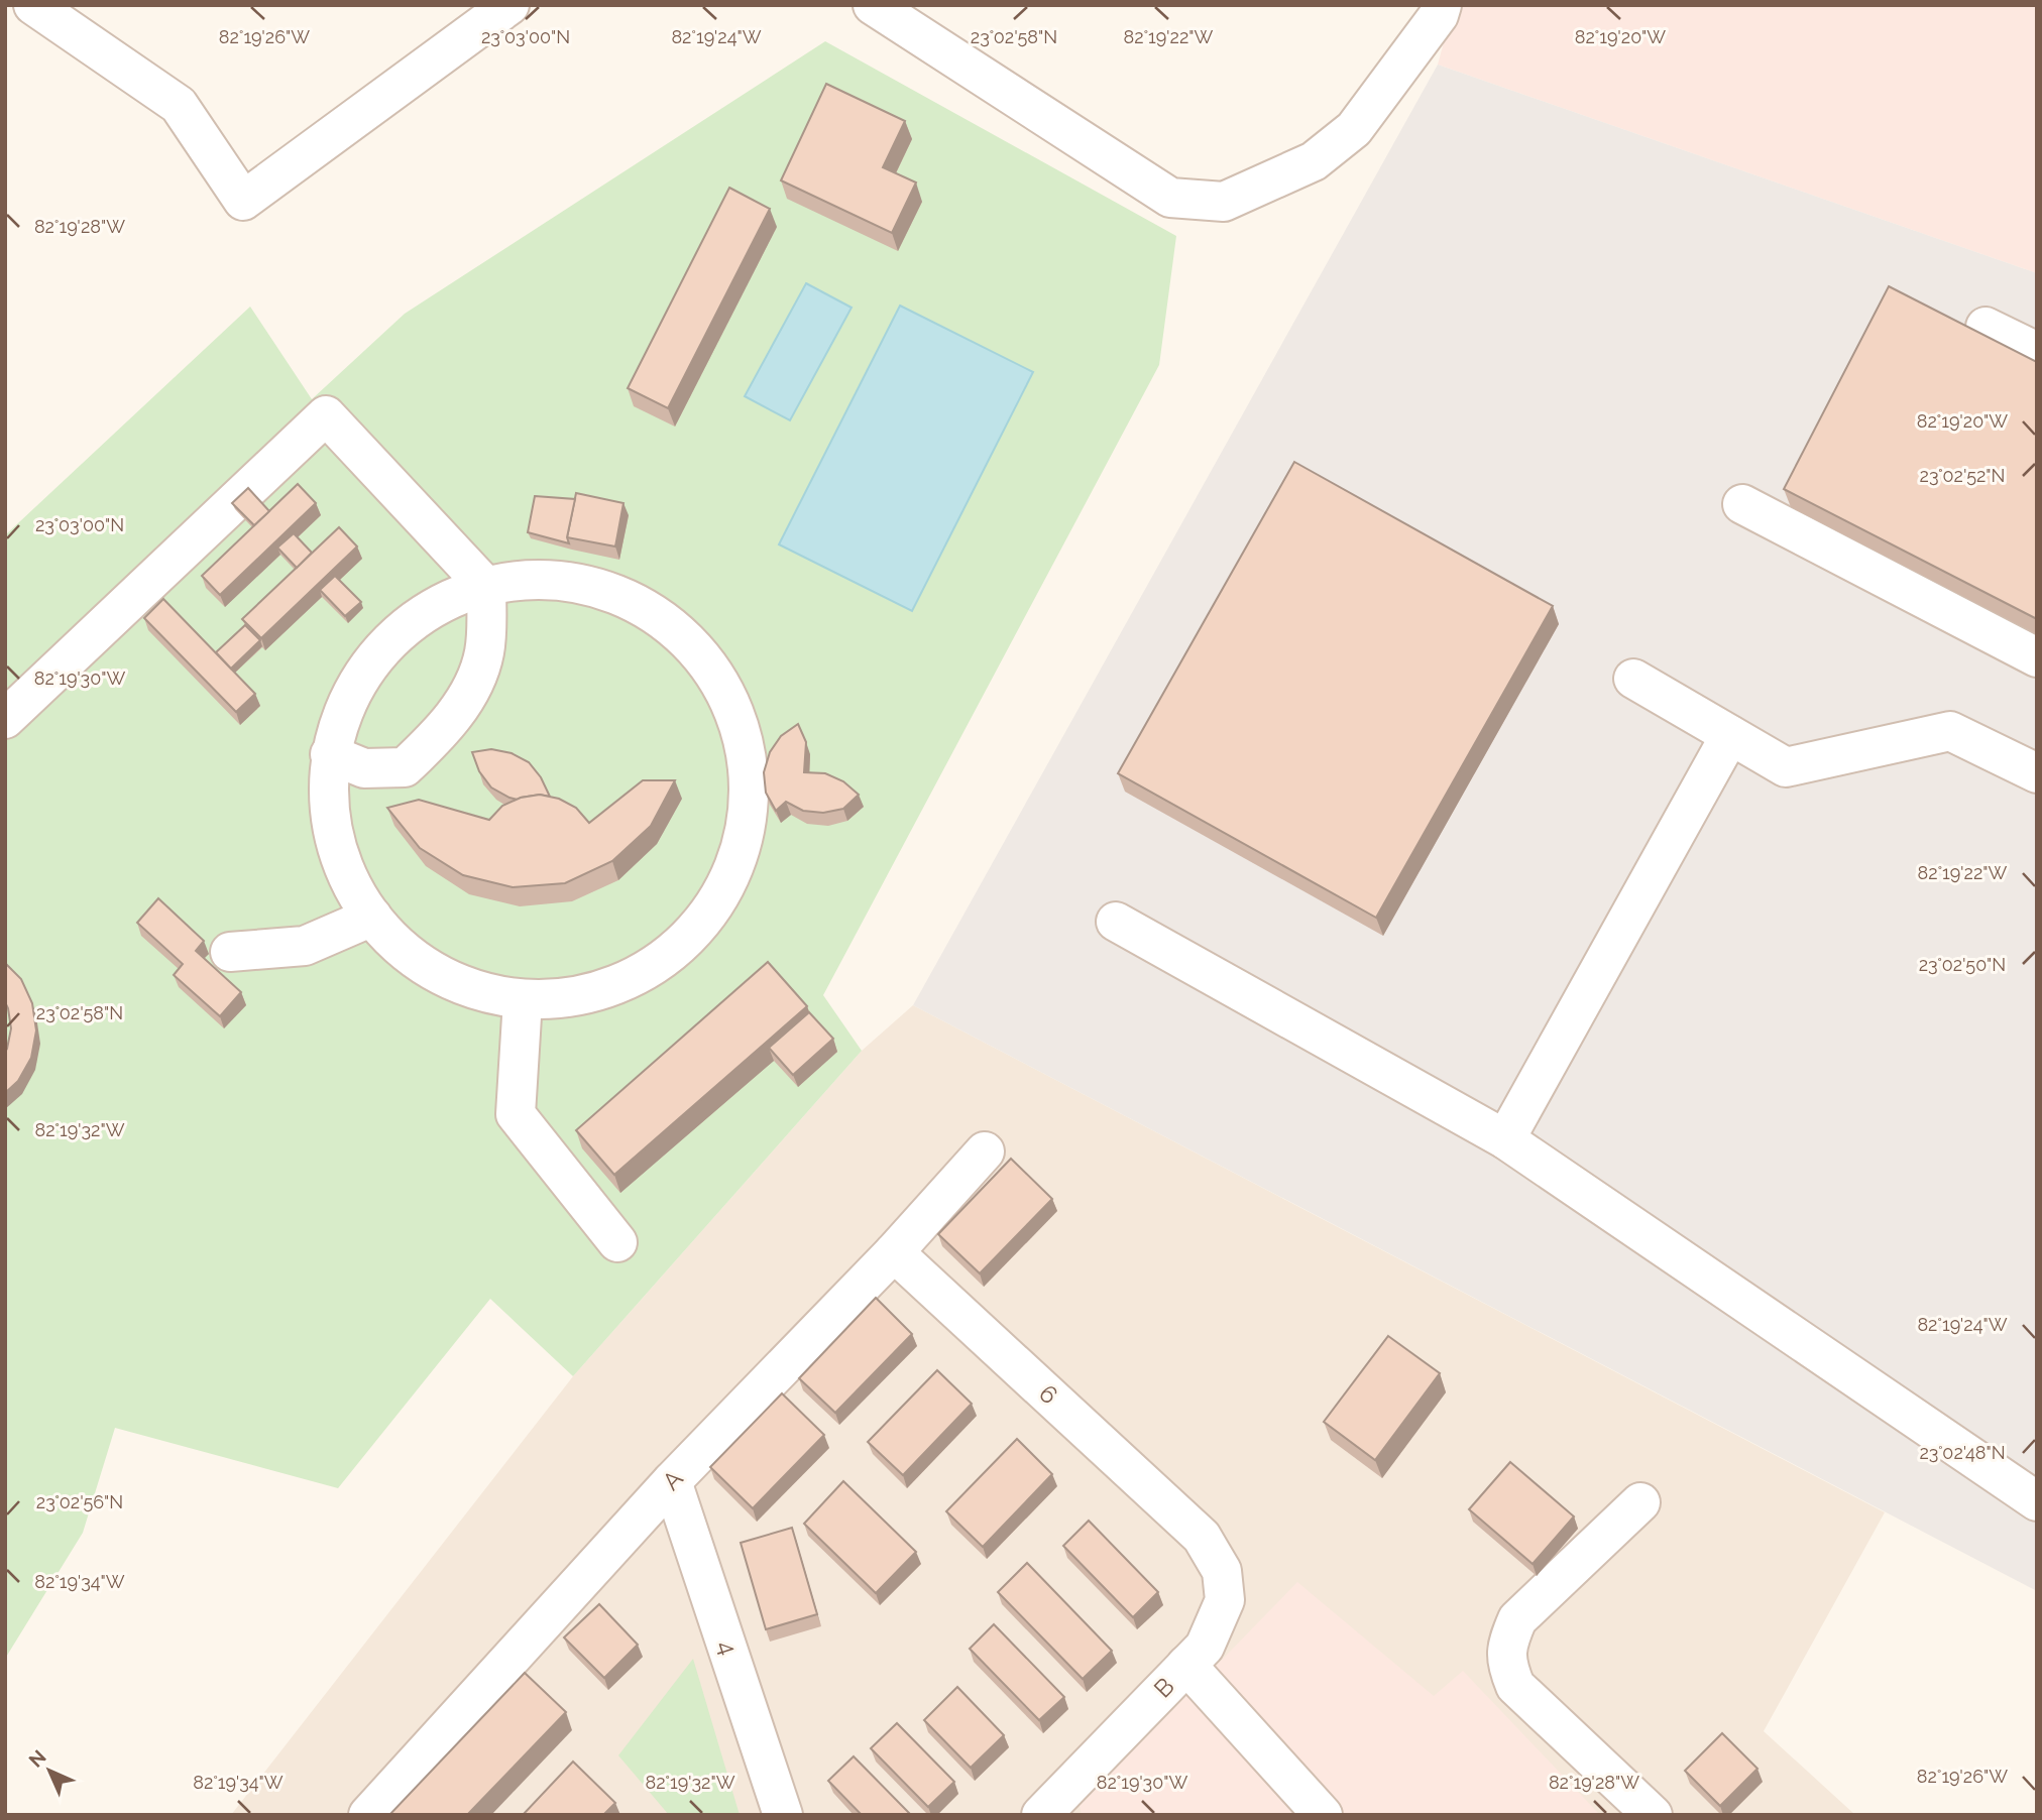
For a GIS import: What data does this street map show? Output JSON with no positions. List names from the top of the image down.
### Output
{
  "streets": {
    "street": [
      "6",
      "A",
      "4",
      "B"
    ]
  },
  "crossings": [
    ["6", "A"],
    ["6", "B"],
    ["A", "4"]
  ],
  "north": "top left",
  "coordinates": [
    "82°19'20\"W",
    "82°19'26\"W",
    "23°03'00\"N",
    "82°19'24\"W",
    "82°19'22\"W",
    "23°02'58\"N",
    "82°19'28\"W",
    "23°02'52\"N",
    "82°19'30\"W",
    "23°02'50\"N",
    "82°19'32\"W",
    "23°02'48\"N",
    "23°02'56\"N",
    "82°19'34\"W"
  ]
}
